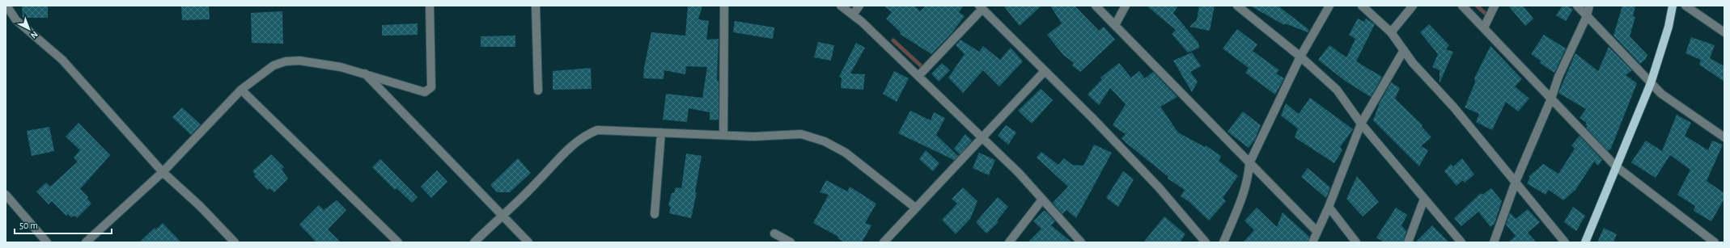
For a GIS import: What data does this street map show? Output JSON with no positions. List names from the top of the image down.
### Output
{
  "scale_bar": "50 m",
  "north": "bottom right"
}
